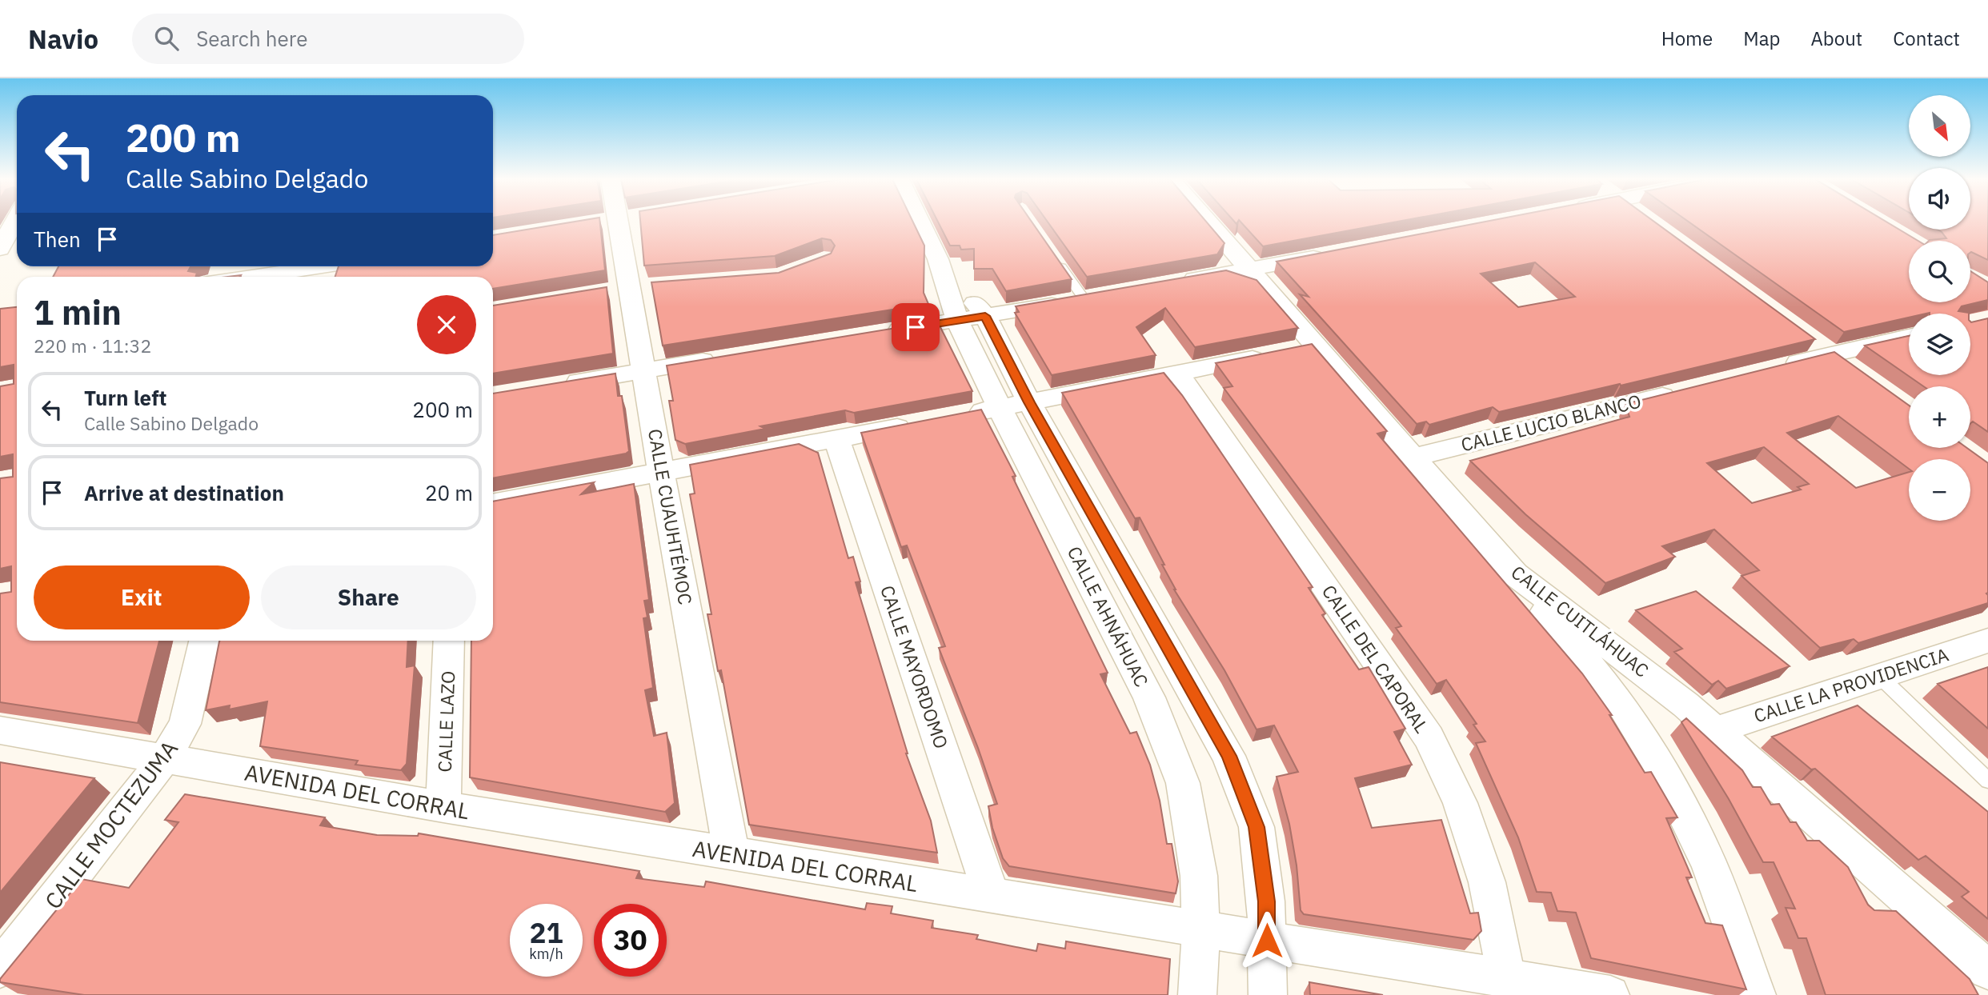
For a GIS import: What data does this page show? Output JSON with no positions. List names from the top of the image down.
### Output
{
  "streets": {
    "street": [
      "CALLE LUCIO BLANCO",
      "CALLE CUAUHTÉMOC",
      "CALLE AHNÁHUAC",
      "CALLE CUITLÁHUAC",
      "CALLE DEL CAPORAL",
      "CALLE MAYORDOMO",
      "CALLE LA PROVIDENCIA",
      "CALLE LAZO",
      "AVENIDA DEL CORRAL",
      "CALLE MOCTEZUMA"
    ]
  },
  "crossings": [
    ["CALLE LUCIO BLANCO", "CALLE CUITLÁHUAC"],
    ["CALLE CUAUHTÉMOC", "AVENIDA DEL CORRAL"],
    ["CALLE AHNÁHUAC", "AVENIDA DEL CORRAL"],
    ["CALLE CUITLÁHUAC", "CALLE LA PROVIDENCIA"],
    ["CALLE DEL CAPORAL", "AVENIDA DEL CORRAL"],
    ["CALLE MAYORDOMO", "AVENIDA DEL CORRAL"],
    ["CALLE LAZO", "AVENIDA DEL CORRAL"],
    ["AVENIDA DEL CORRAL", "CALLE MOCTEZUMA"]
  ],
  "north": "bottom right",
  "page": {
    "header": "Navio",
    "search": "Search here",
    "nav": [
      "Home",
      "Map",
      "About",
      "Contact"
    ],
    "map_buttons": ["+", "−"],
    "turn": ["200 m", "Calle Sabino Delgado"],
    "then": "Then",
    "heading": ["1 min", "220 m · 11:32"],
    "list": [
      {
        "name": "Turn left",
        "note": "Calle Sabino Delgado",
        "value": "200 m"
      },
      {
        "name": "Arrive at destination",
        "value": "20 m"
      }
    ],
    "buttons": ["Exit", "Share"],
    "speed": "21 km/h",
    "limit": "30"
  }
}
